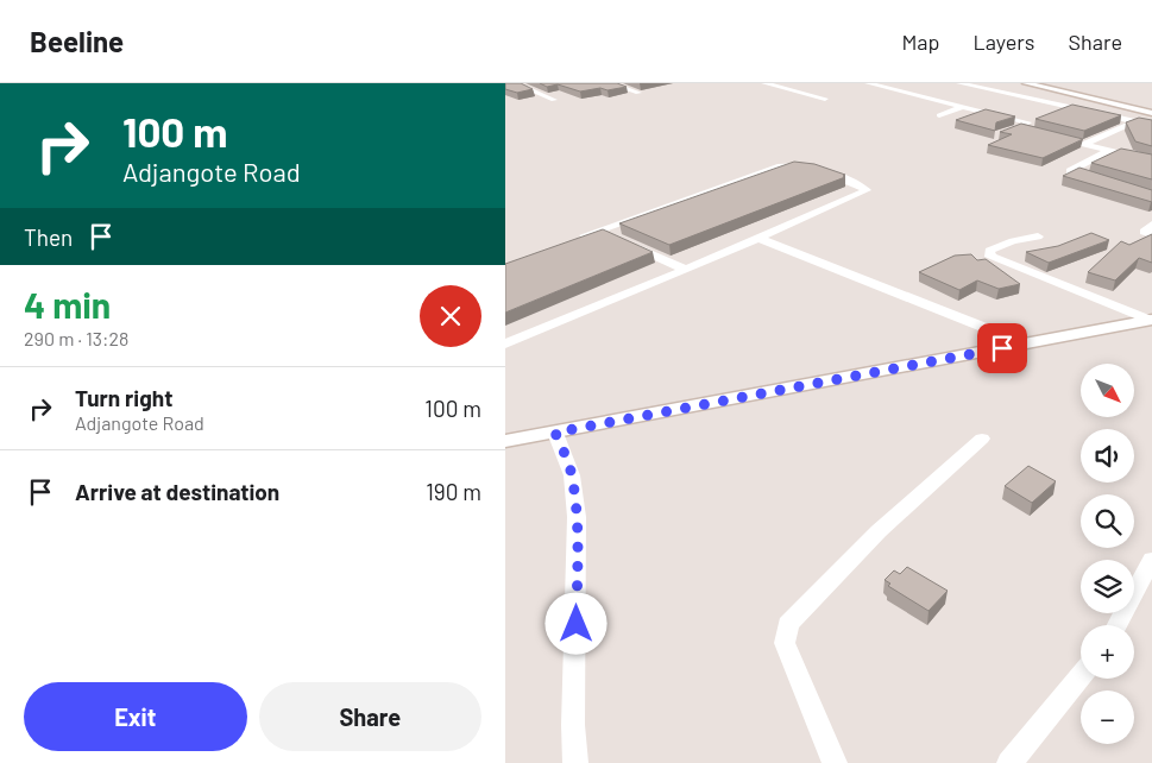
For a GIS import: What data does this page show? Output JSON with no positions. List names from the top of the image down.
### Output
{
  "north": "bottom right",
  "page": {
    "header": "Beeline",
    "nav": ["Map", "Layers", "Share"],
    "turn": ["100 m", "Adjangote Road"],
    "then": "Then",
    "heading": ["4 min", "290 m · 13:28"],
    "map_buttons": ["+", "−"],
    "list": [
      {
        "name": "Turn right",
        "note": "Adjangote Road",
        "value": "100 m"
      },
      {
        "name": "Arrive at destination",
        "value": "190 m"
      }
    ],
    "buttons": ["Exit", "Share"]
  }
}
